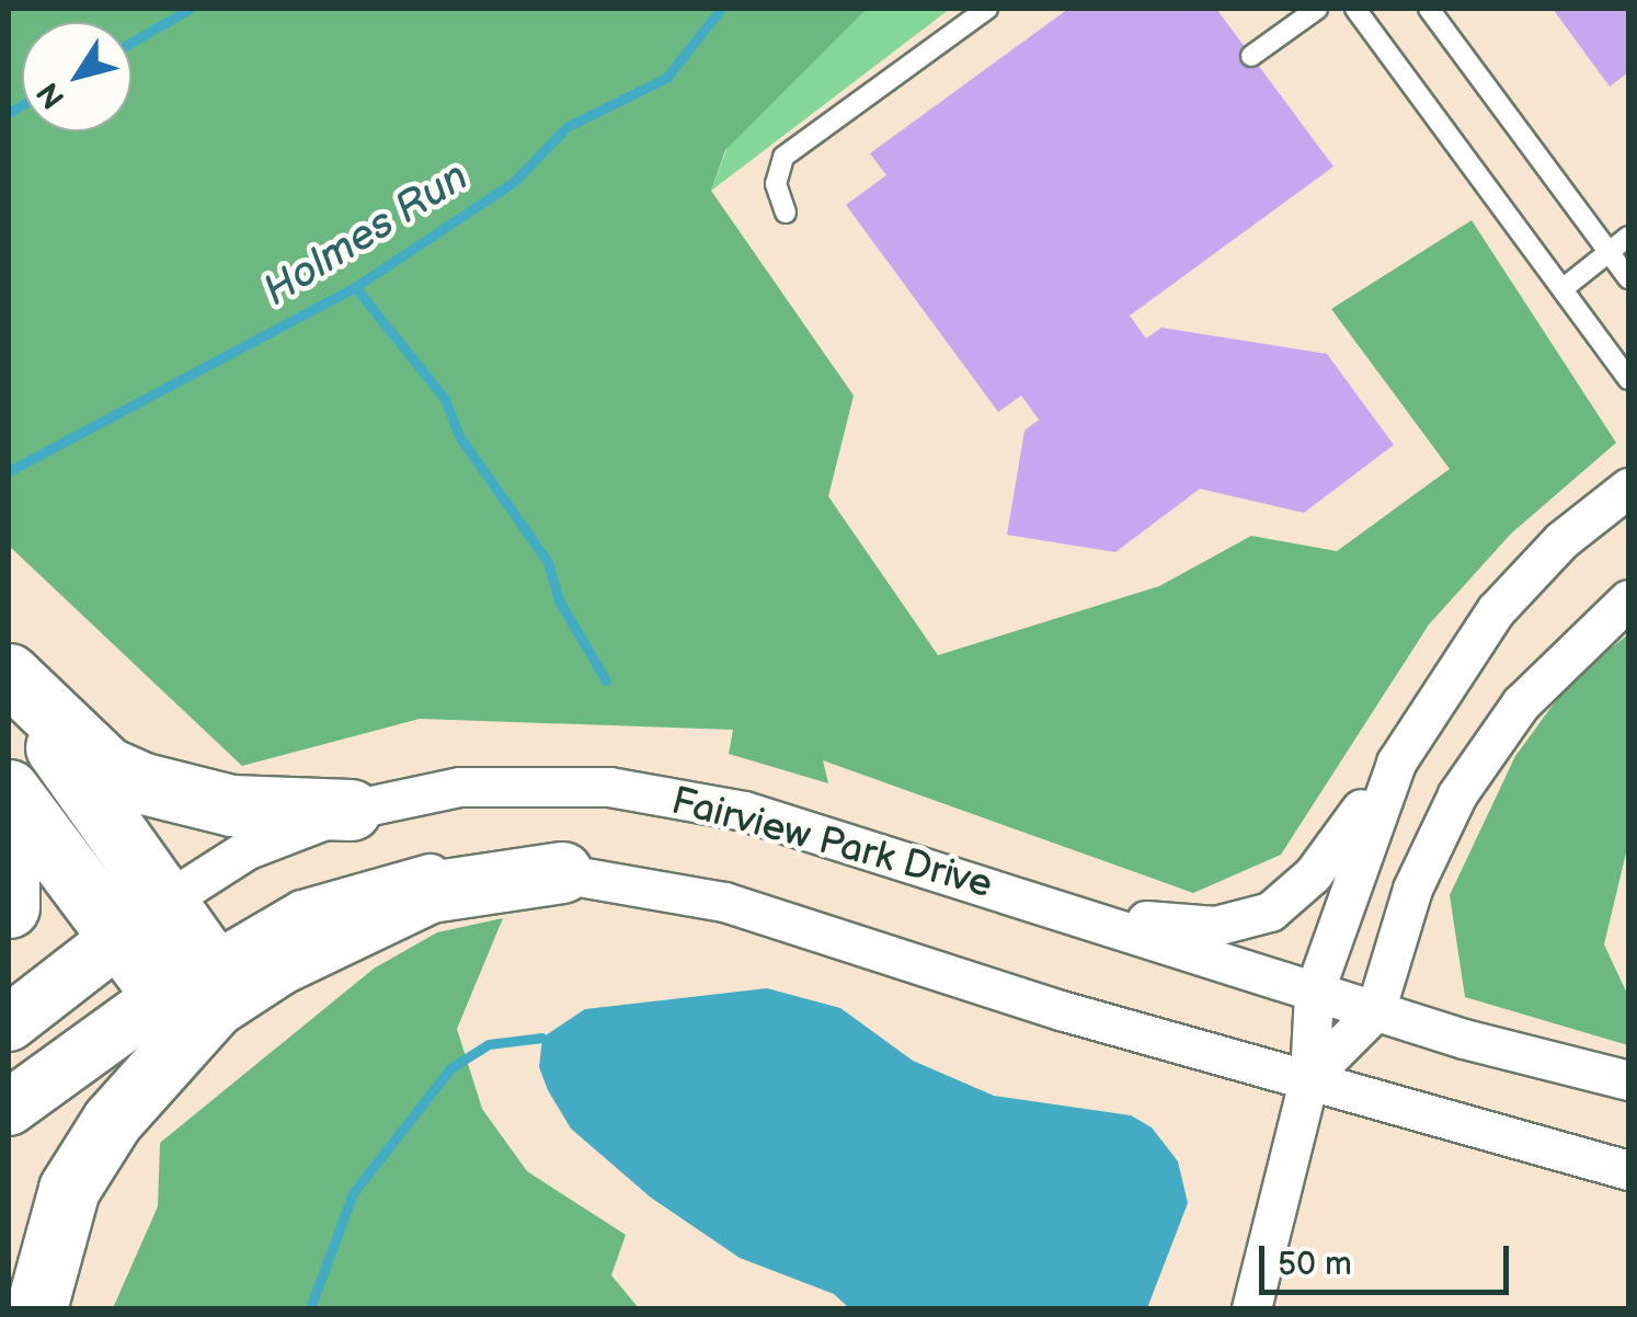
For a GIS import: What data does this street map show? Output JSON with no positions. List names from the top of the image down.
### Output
{
  "streets": {
    "main road": ["Fairview Park Drive"]
  },
  "water": ["Holmes Run"],
  "scale_bar": "50 m",
  "north": "bottom left"
}
